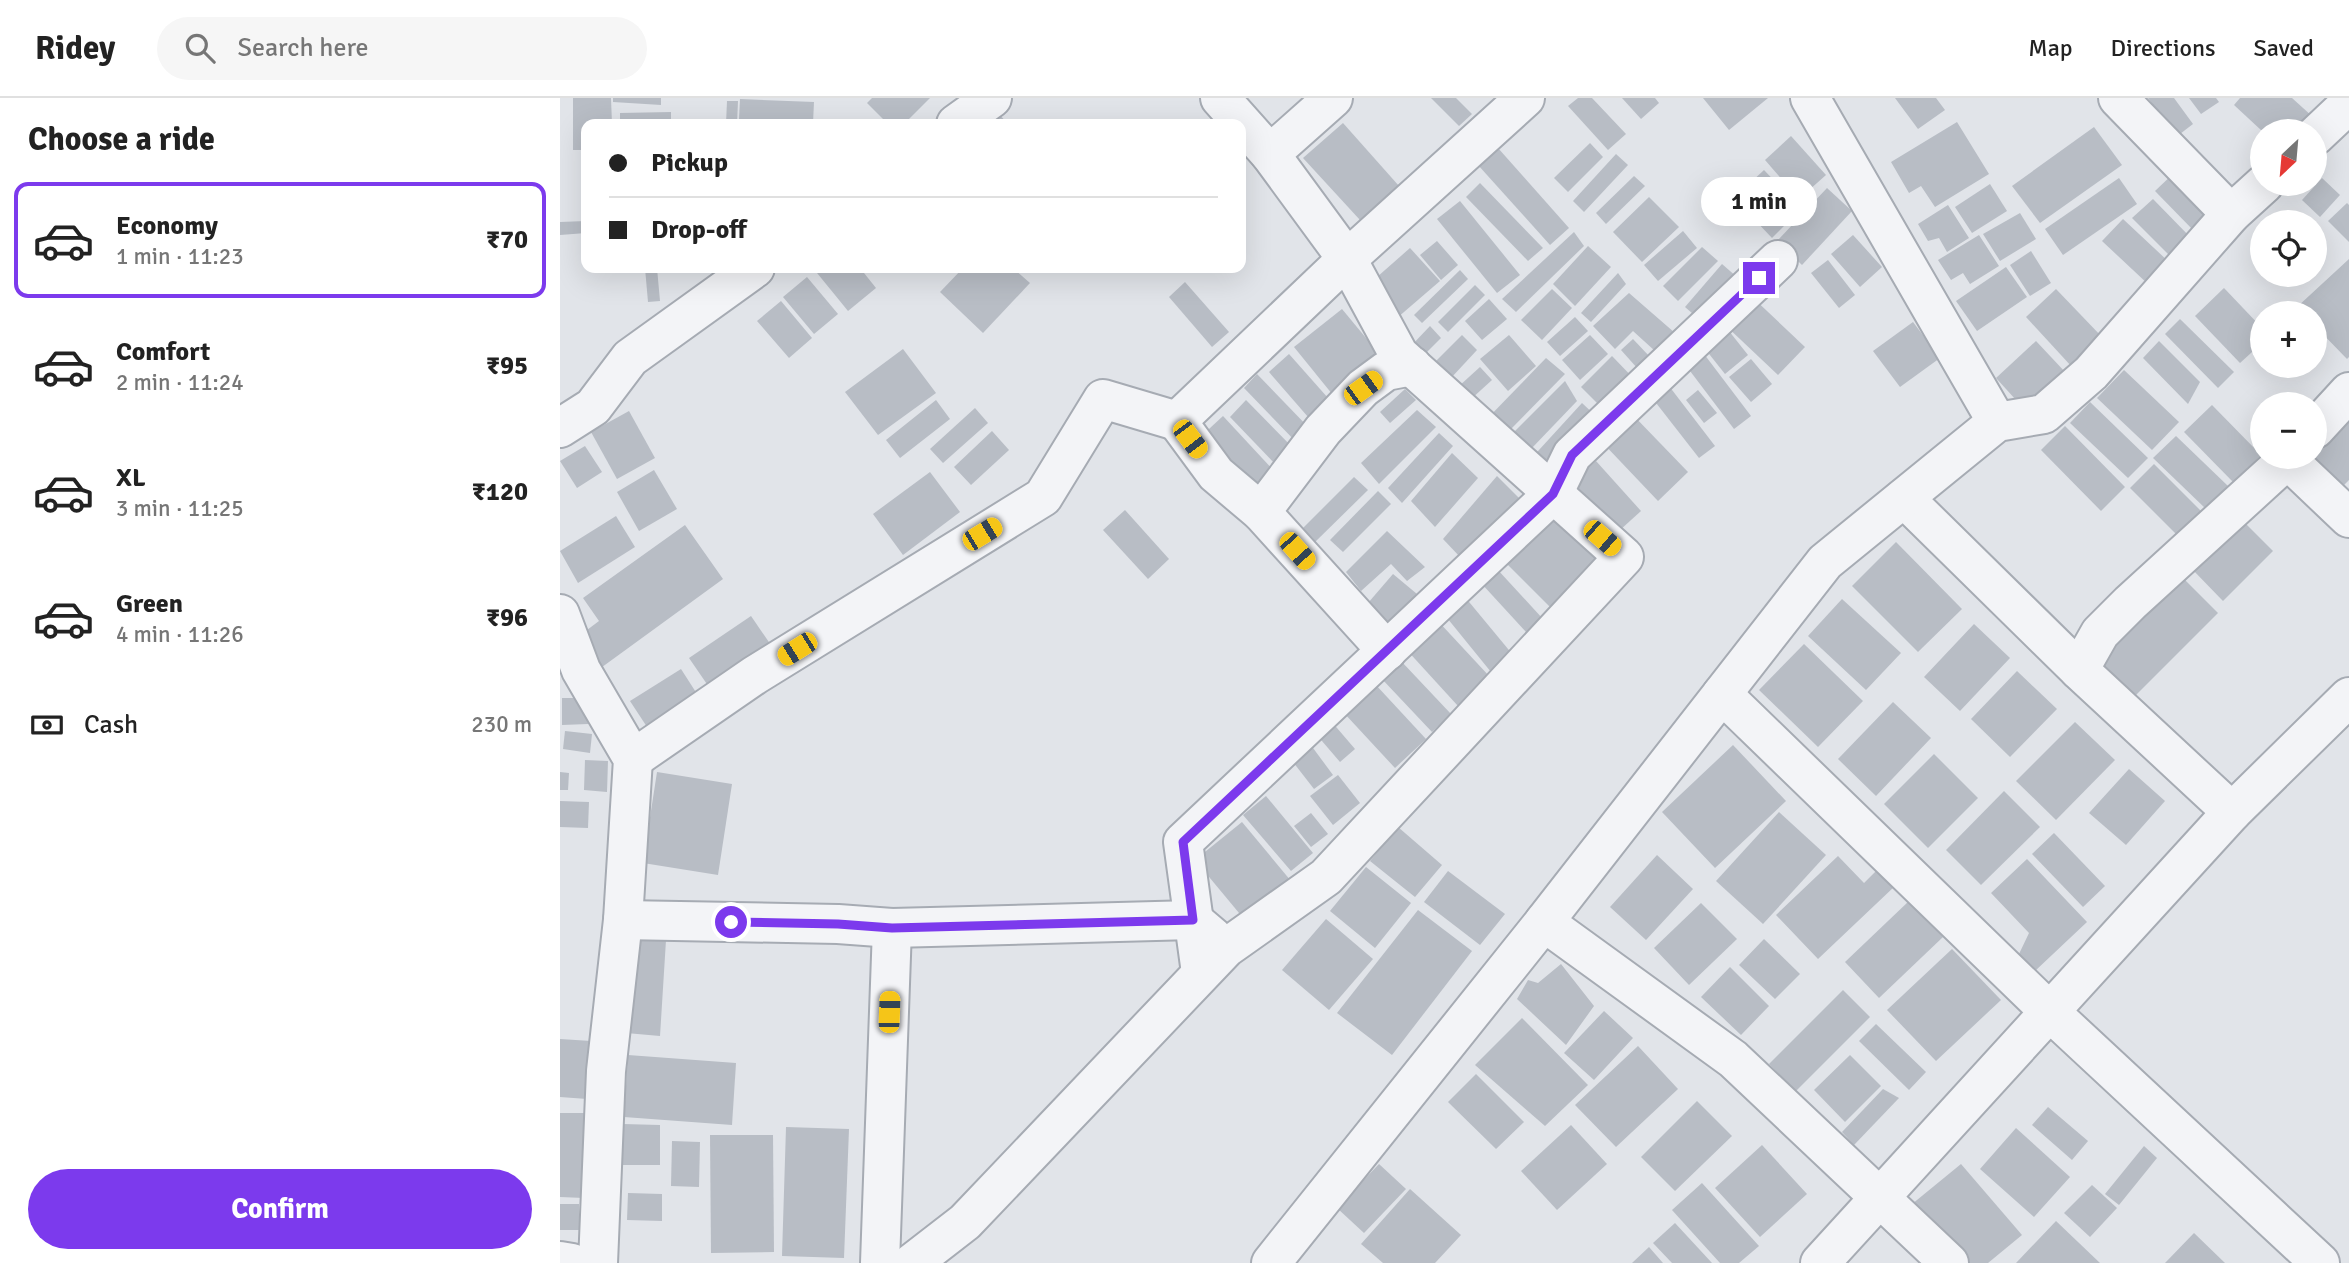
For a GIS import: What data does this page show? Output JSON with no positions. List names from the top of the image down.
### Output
{
  "north": "bottom left",
  "page": {
    "header": "Ridey",
    "search": "Search here",
    "nav": ["Map", "Directions", "Saved"],
    "heading": "Choose a ride",
    "map_buttons": ["+", "−"],
    "banner": ["Pickup", "Drop-off"],
    "bubble": "1 min",
    "list": [
      {
        "name": "Economy",
        "note": "1 min · 11:23",
        "value": "₹70"
      },
      {
        "name": "Comfort",
        "note": "2 min · 11:24",
        "value": "₹95"
      },
      {
        "name": "XL",
        "note": "3 min · 11:25",
        "value": "₹120"
      },
      {
        "name": "Green",
        "note": "4 min · 11:26",
        "value": "₹96"
      }
    ],
    "pay": ["Cash", "230 m"],
    "buttons": "Confirm"
  }
}
